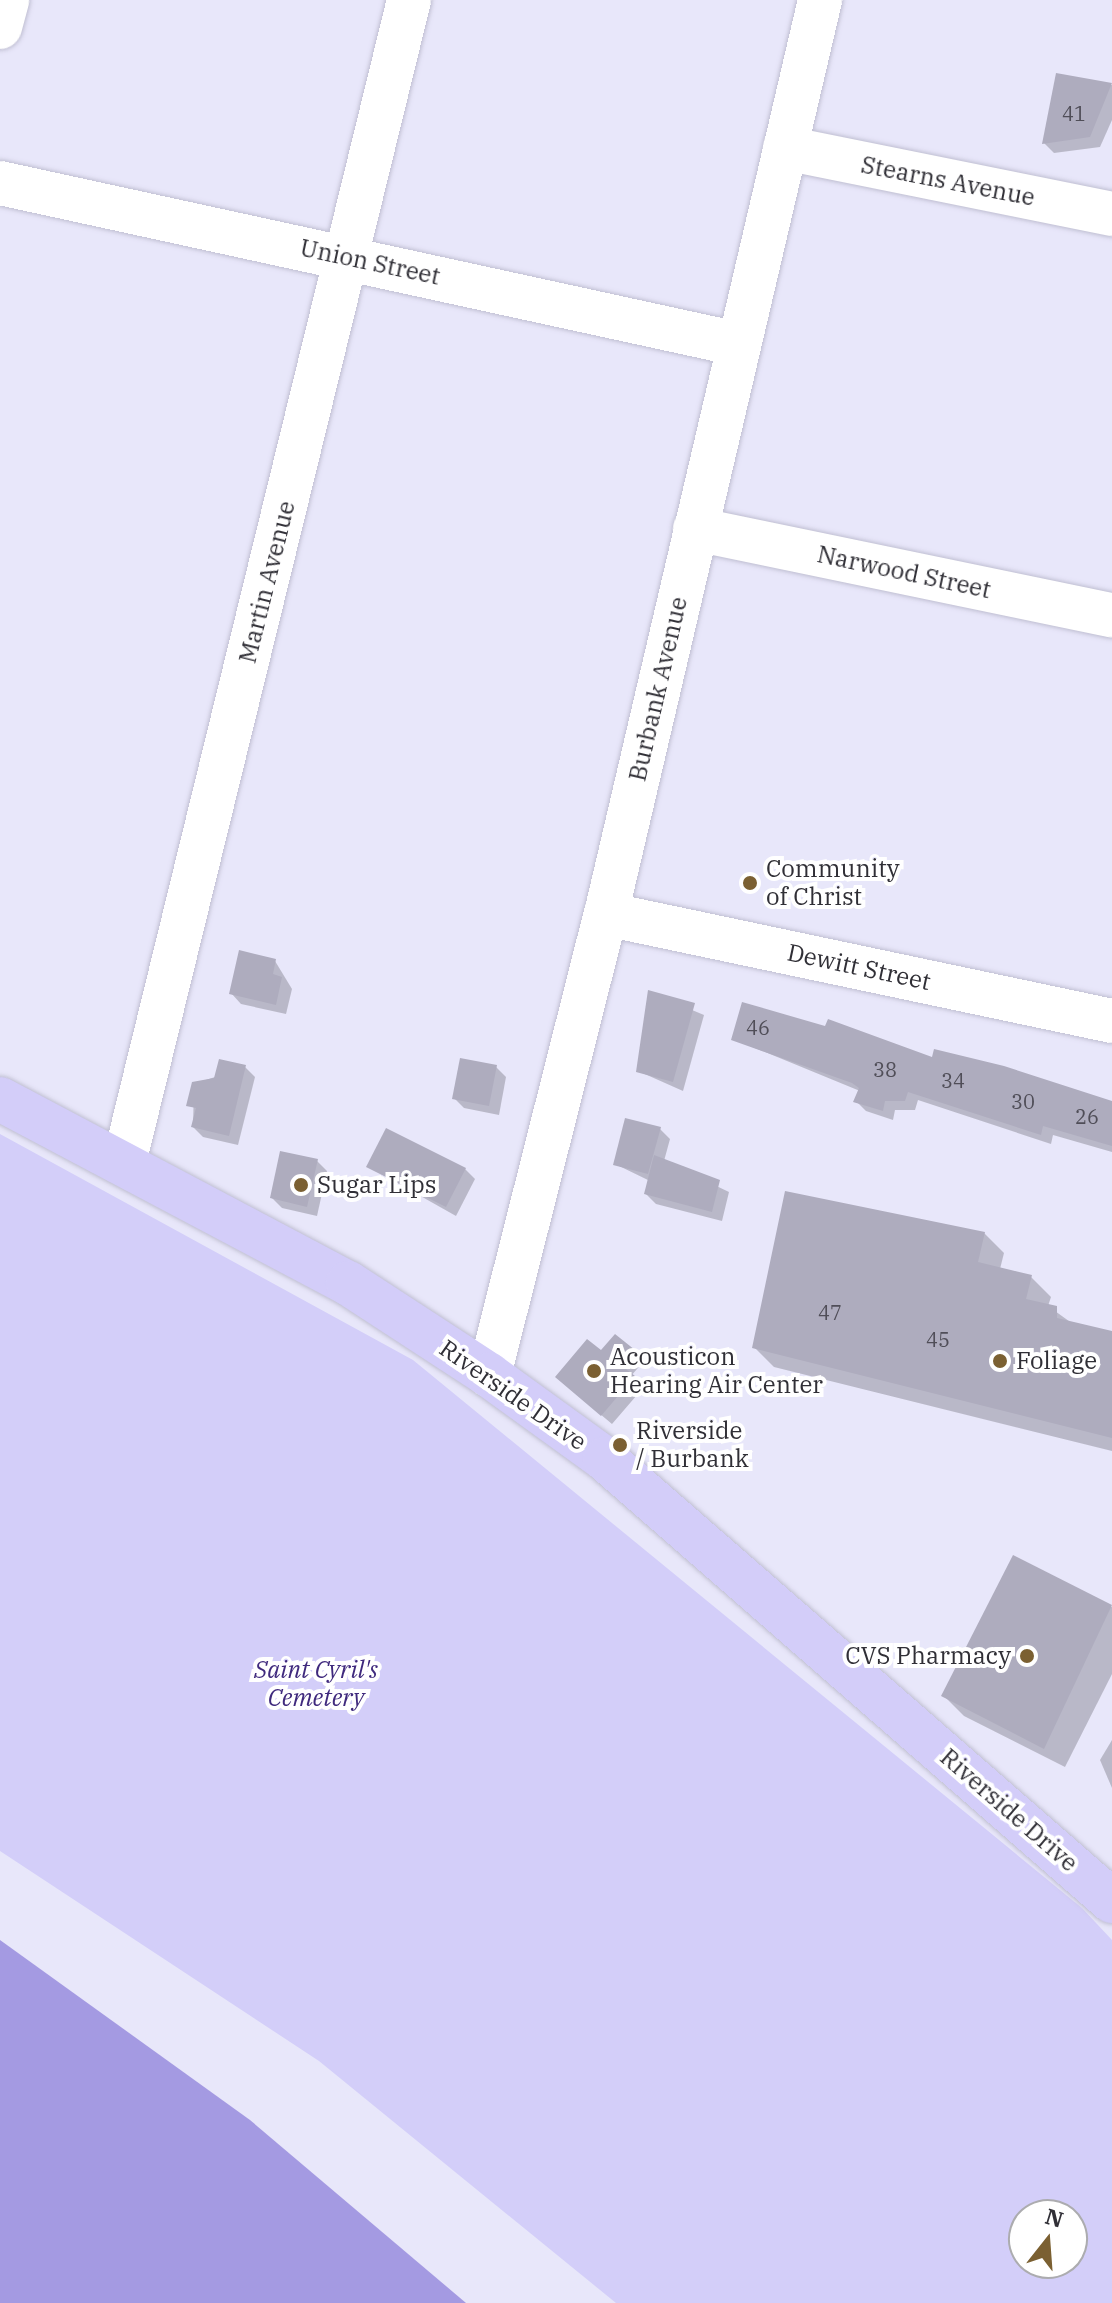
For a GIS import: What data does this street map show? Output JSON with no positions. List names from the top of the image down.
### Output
{
  "streets": {
    "main road": ["Riverside Drive"],
    "street": [
      "Stearns Avenue",
      "Union Street",
      "Narwood Street",
      "Martin Avenue",
      "Burbank Avenue",
      "Dewitt Street"
    ]
  },
  "crossings": [
    ["Stearns Avenue", "Burbank Avenue"],
    ["Union Street", "Martin Avenue"],
    ["Union Street", "Burbank Avenue"],
    ["Narwood Street", "Burbank Avenue"],
    ["Martin Avenue", "Riverside Drive"],
    ["Burbank Avenue", "Dewitt Street"],
    ["Burbank Avenue", "Riverside Drive"]
  ],
  "parks": ["Saint Cyril's Cemetery"],
  "places": [
    "Community of Christ",
    "Sugar Lips",
    "Foliage",
    "Acousticon Hearing Air Center",
    "Riverside / Burbank",
    "CVS Pharmacy"
  ],
  "house_numbers": [
    "41",
    "46",
    "38",
    "34",
    "30",
    "26",
    "47",
    "45"
  ],
  "north": "top"
}
